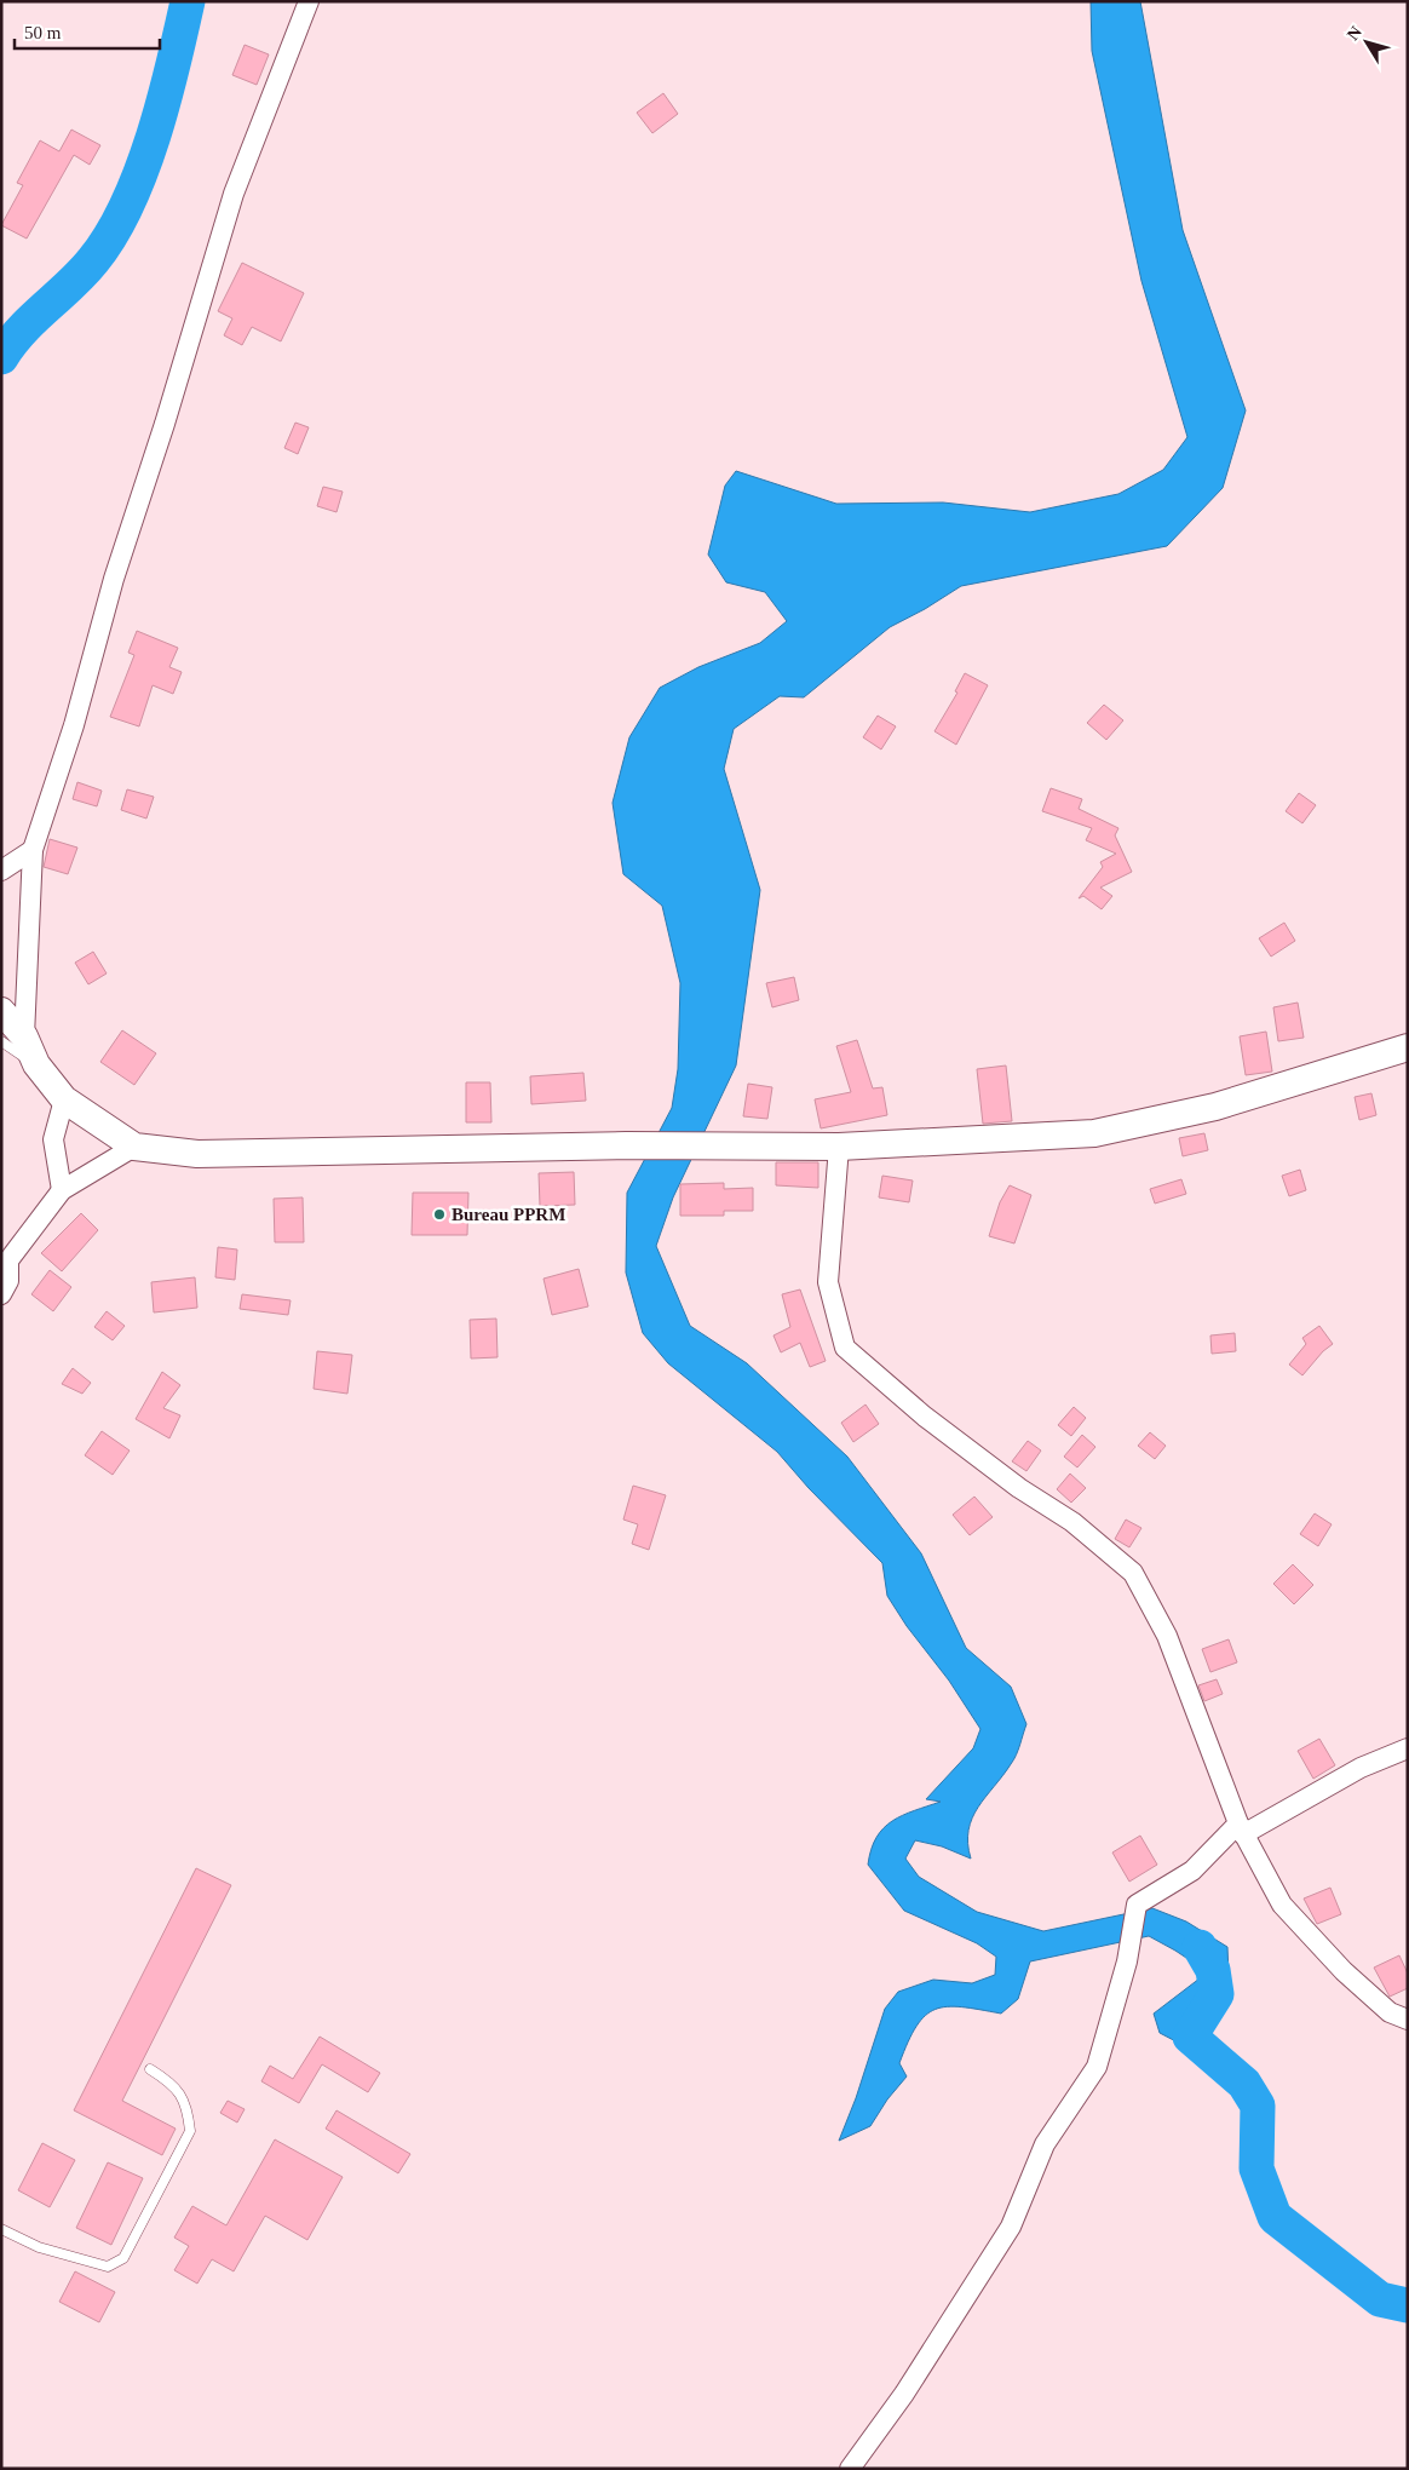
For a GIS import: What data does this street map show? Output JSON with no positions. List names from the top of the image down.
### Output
{
  "places": ["Bureau PPRM"],
  "scale_bar": "50 m",
  "north": "top left"
}
